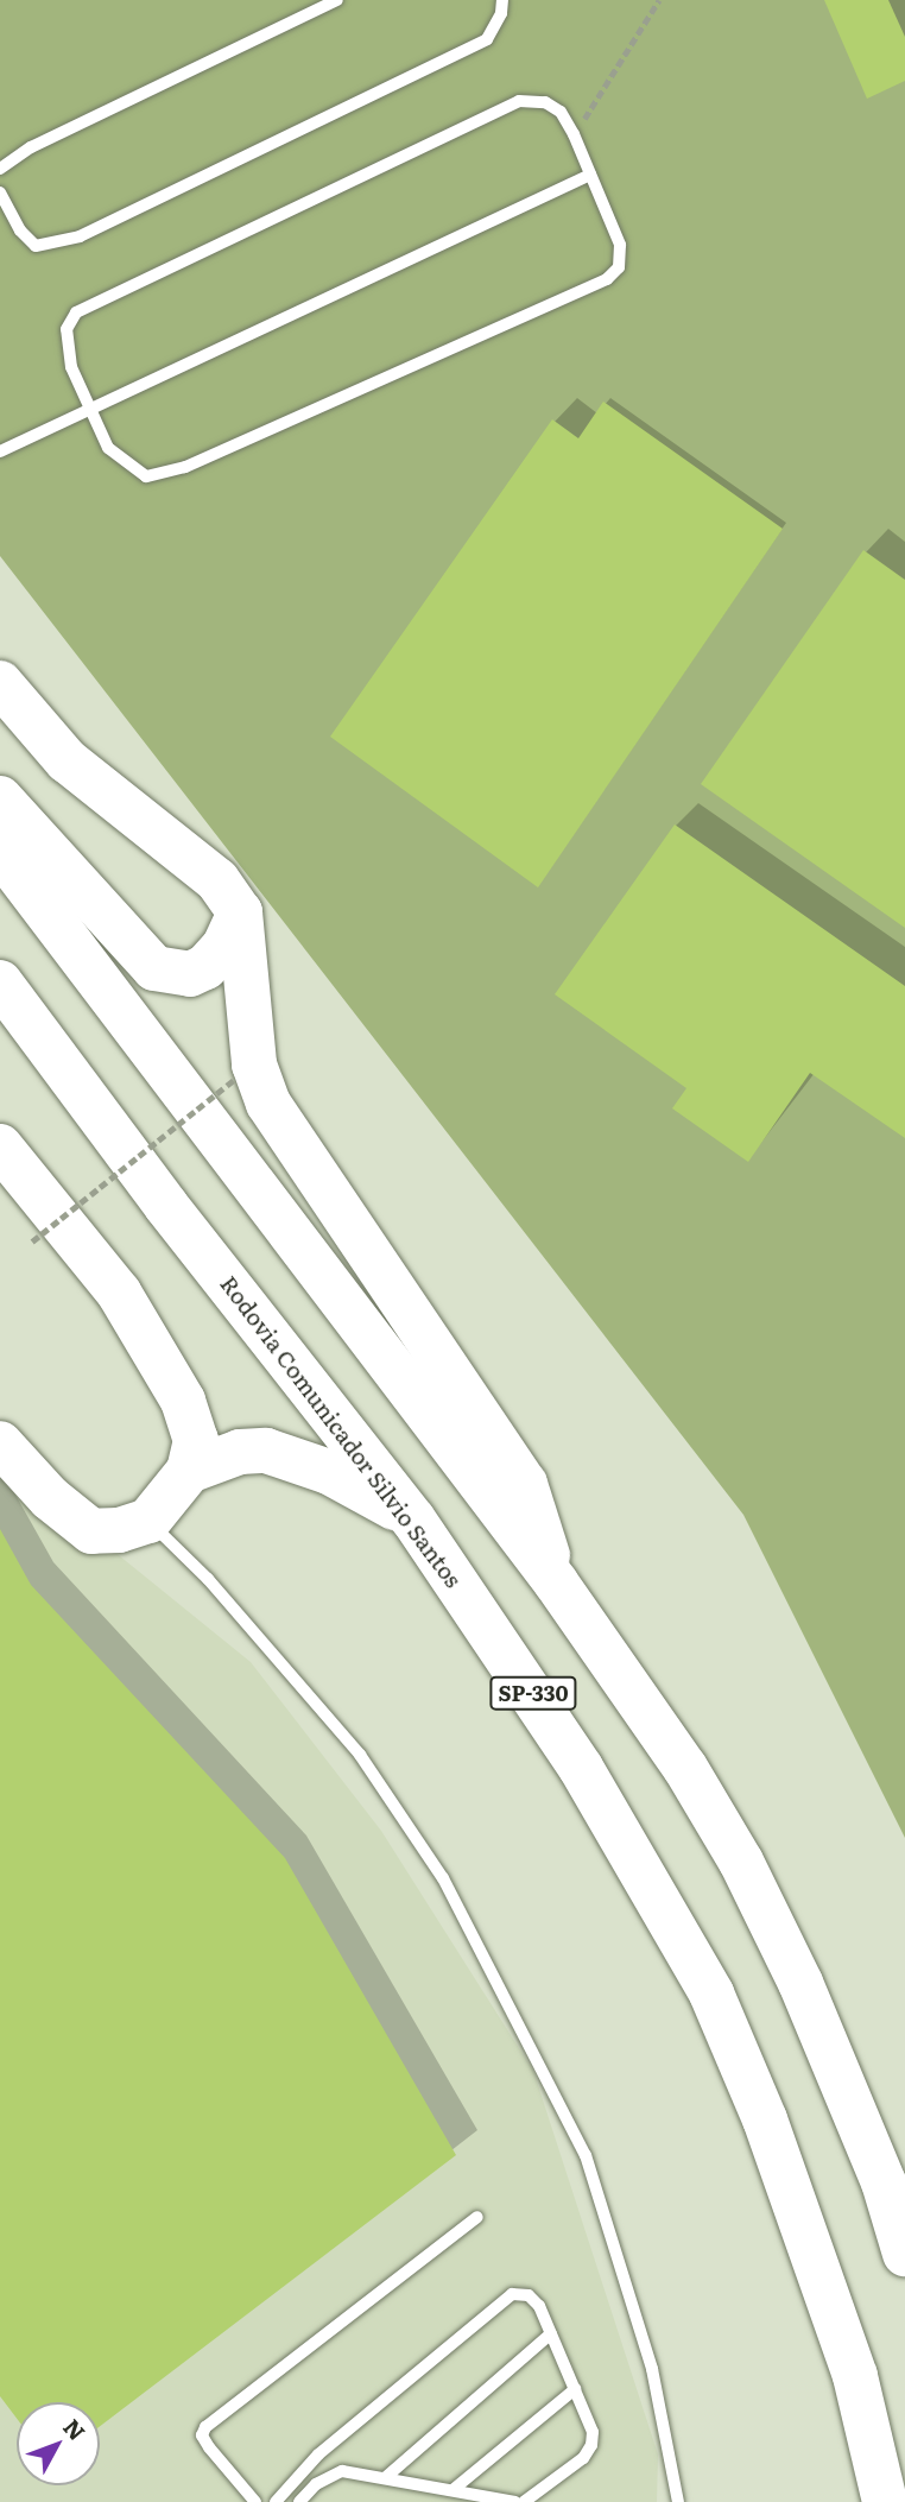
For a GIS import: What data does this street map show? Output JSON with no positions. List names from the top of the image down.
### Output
{
  "streets": {
    "highway": ["Rodovia Comunicador Silvio Santos", "SP-330"]
  },
  "north": "top right"
}
